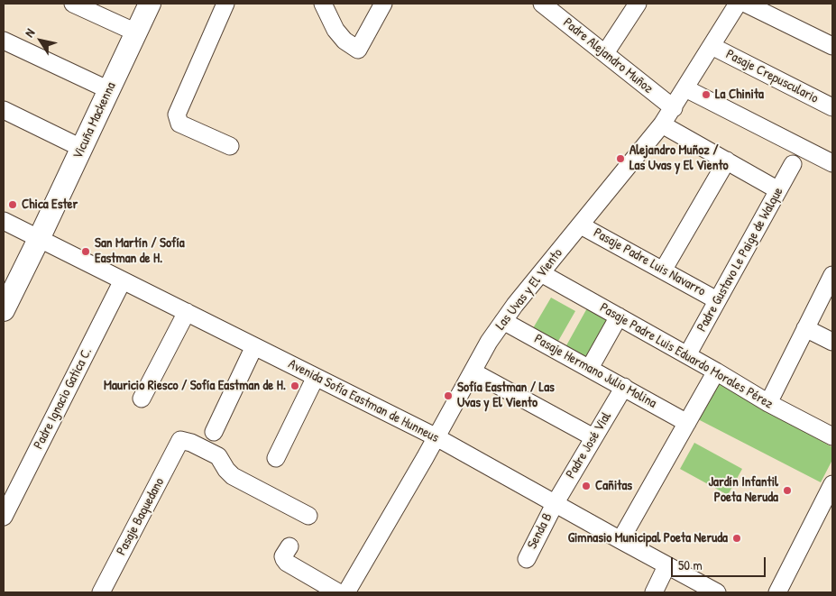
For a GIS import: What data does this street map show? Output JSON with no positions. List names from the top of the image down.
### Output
{
  "streets": {
    "main road": ["Vicuña Mackenna"],
    "street": [
      "Padre Alejandro Muñoz",
      "Pasaje Crepusculario",
      "Padre Gustavo Le Paige de Walque",
      "Pasaje Padre Luis Navarro",
      "Las Uvas y El Viento",
      "Pasaje Padre Luis Eduardo Morales Pérez",
      "Pasaje Hermano Julio Molina",
      "Padre Ignacio Gatica C.",
      "Avenida Sofía Eastman de Hunneus",
      "Padre José Vial",
      "Pasaje Baquedano",
      "Senda B"
    ]
  },
  "crossings": [
    ["Padre Alejandro Muñoz", "Las Uvas y El Viento"],
    ["Pasaje Crepusculario", "Las Uvas y El Viento"],
    ["Vicuña Mackenna", "Avenida Sofía Eastman de Hunneus"],
    ["Padre Gustavo Le Paige de Walque", "Pasaje Padre Luis Navarro"],
    ["Padre Gustavo Le Paige de Walque", "Pasaje Padre Luis Eduardo Morales Pérez"],
    ["Pasaje Padre Luis Navarro", "Las Uvas y El Viento"],
    ["Las Uvas y El Viento", "Pasaje Padre Luis Eduardo Morales Pérez"],
    ["Las Uvas y El Viento", "Pasaje Hermano Julio Molina"],
    ["Las Uvas y El Viento", "Avenida Sofía Eastman de Hunneus"],
    ["Pasaje Hermano Julio Molina", "Padre José Vial"],
    ["Padre Ignacio Gatica C.", "Avenida Sofía Eastman de Hunneus"],
    ["Avenida Sofía Eastman de Hunneus", "Padre José Vial"],
    ["Avenida Sofía Eastman de Hunneus", "Senda B"],
    ["Padre José Vial", "Senda B"]
  ],
  "places": [
    "La Chinita",
    "Alejandro Muñoz / Las Uvas y El Viento",
    "Chica Ester",
    "San Martín / Sofía Eastman de H.",
    "Mauricio Riesco / Sofía Eastman de H.",
    "Sofía Eastman / Las Uvas y El Viento",
    "Cañitas",
    "Jardín Infantil Poeta Neruda",
    "Gimnasio Municipal Poeta Neruda"
  ],
  "scale_bar": "50 m",
  "north": "top left"
}
